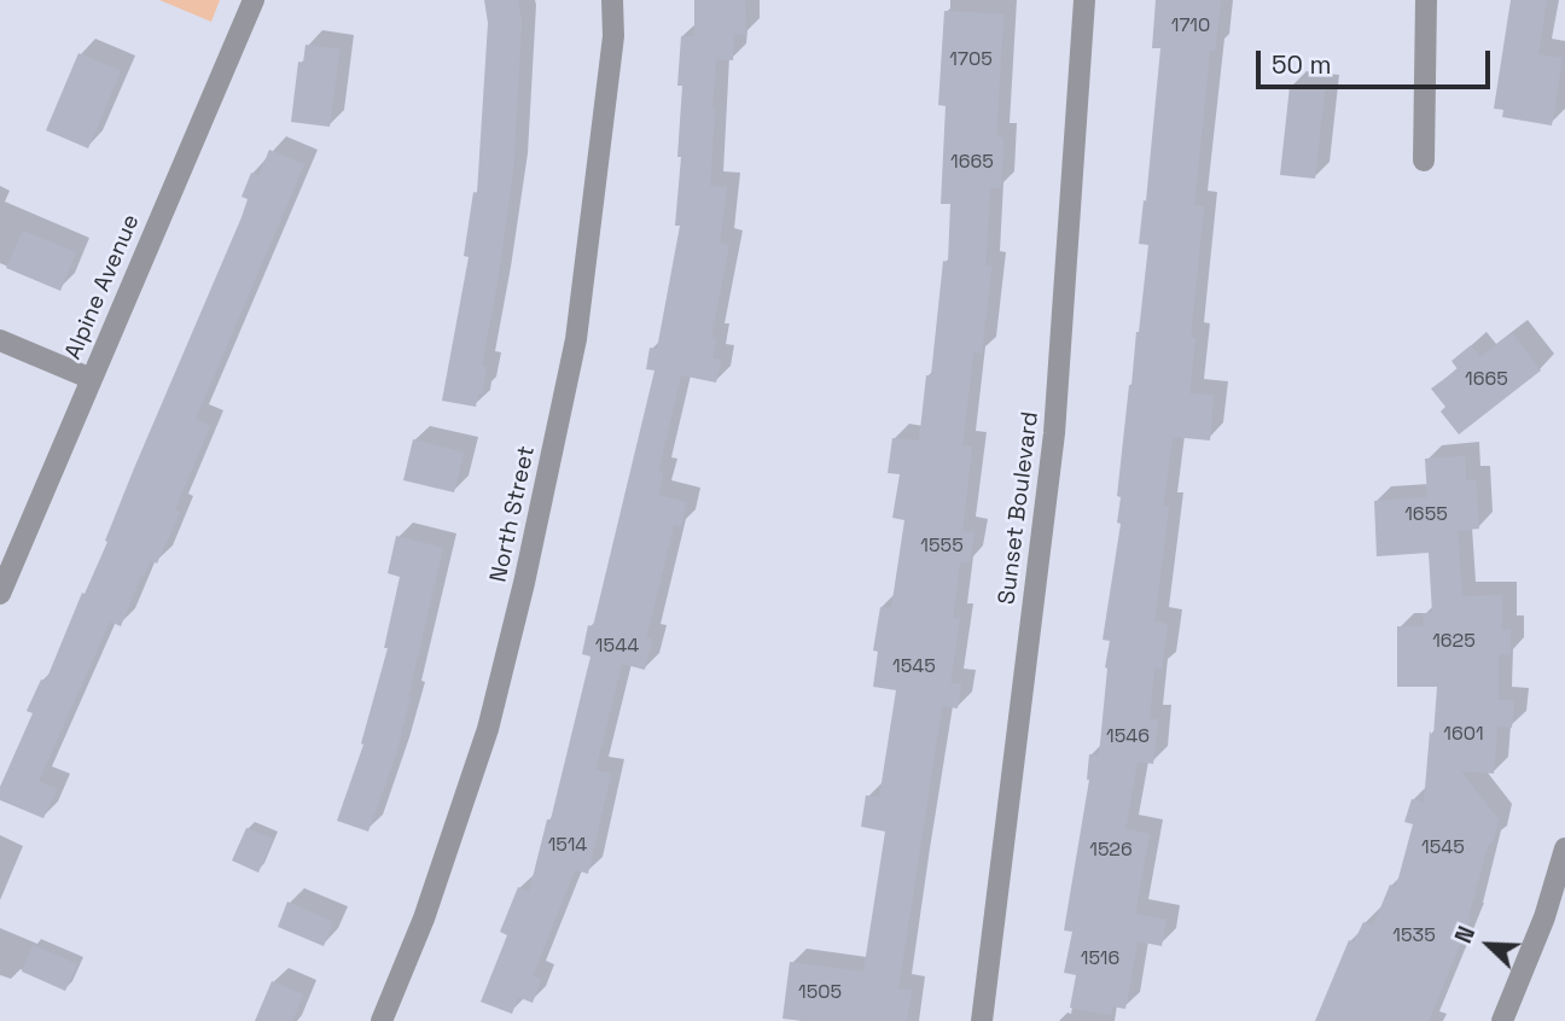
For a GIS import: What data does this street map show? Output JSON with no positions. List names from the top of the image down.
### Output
{
  "streets": {
    "street": ["Alpine Avenue", "Sunset Boulevard", "North Street"]
  },
  "house_numbers": [
    "1710",
    "1705",
    "1665",
    "1665",
    "1655",
    "1555",
    "1625",
    "1544",
    "1545",
    "1601",
    "1546",
    "1514",
    "1545",
    "1526",
    "1535",
    "1516",
    "1505"
  ],
  "scale_bar": "50 m",
  "north": "top left"
}
